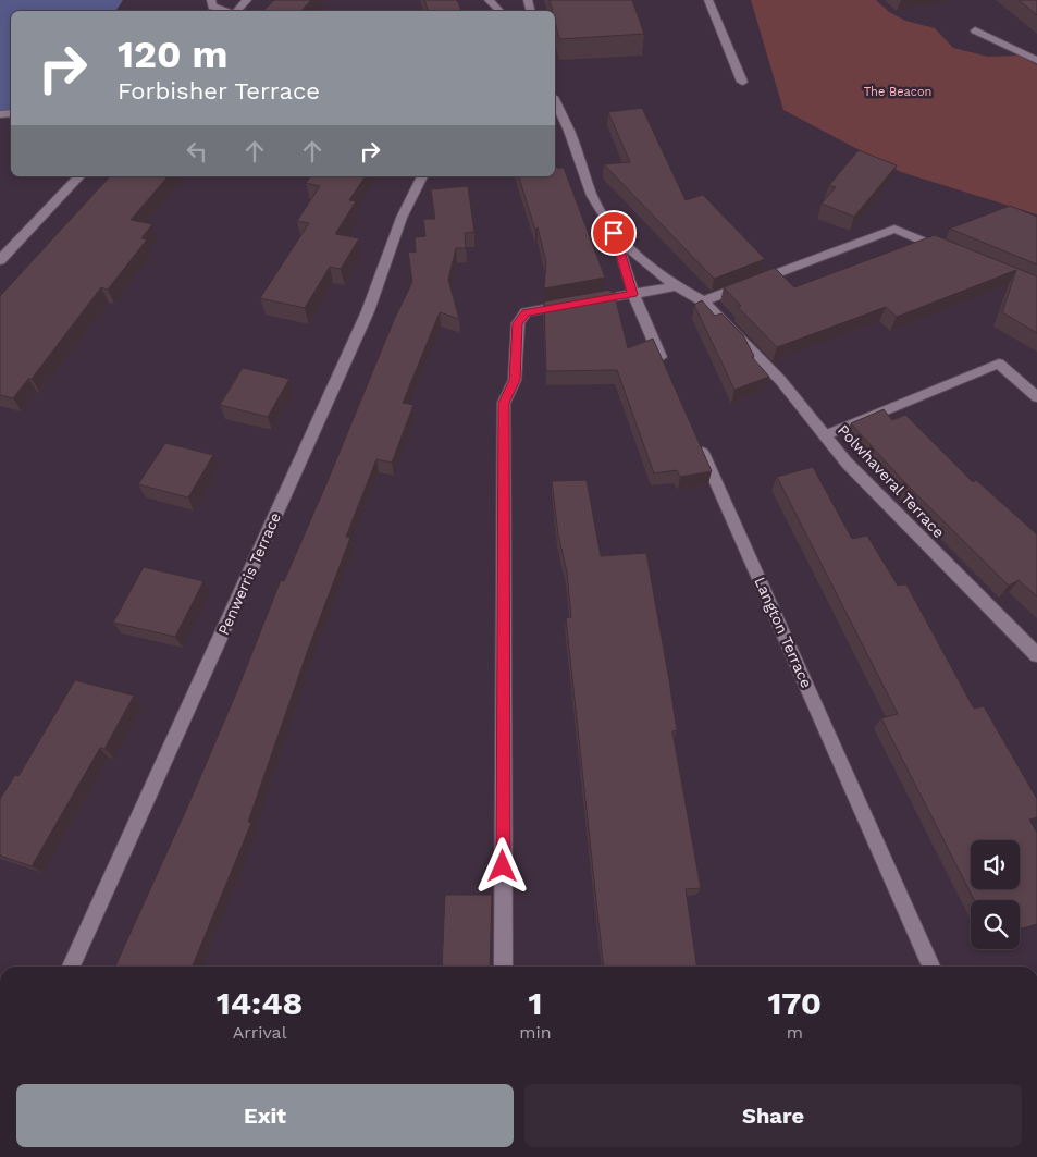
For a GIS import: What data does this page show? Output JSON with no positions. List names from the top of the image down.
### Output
{
  "streets": {
    "street": ["Polwhaveral Terrace", "Penwerris Terrace", "Langton Terrace"]
  },
  "parks": ["The Beacon"],
  "page": {
    "turn": ["120 m", "Forbisher Terrace"],
    "eta": [
      "14:48",
      "Arrival",
      "1",
      "min",
      "170",
      "m"
    ],
    "buttons": ["Exit", "Share"]
  }
}
